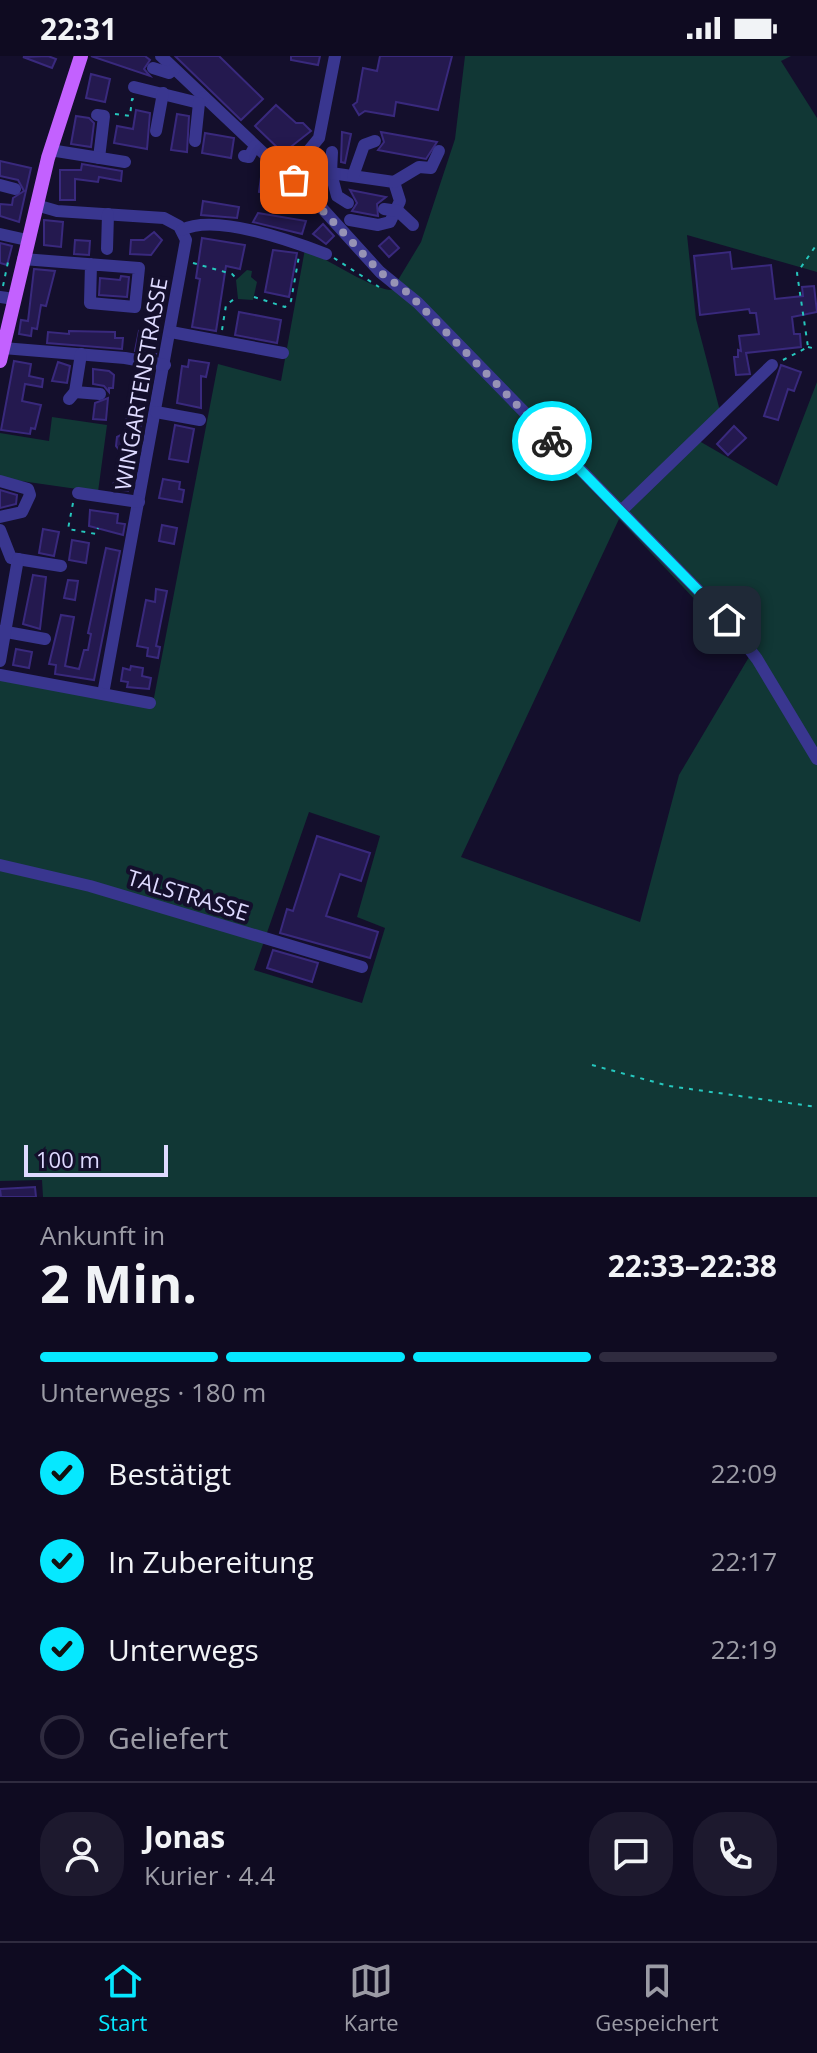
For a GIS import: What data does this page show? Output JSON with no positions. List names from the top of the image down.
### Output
{
  "streets": {
    "street": ["WINGARTENSTRASSE", "TALSTRASSE"]
  },
  "scale_bar": "100 m",
  "page": {
    "status": "22:31",
    "scale": "100 m",
    "heading": ["2 Min.", "Ankunft in", "22:33–22:38"],
    "panel": ["Jonas", "Kurier · 4.4"],
    "bar": "Unterwegs · 180 m",
    "list": [
      ["Bestätigt", "22:09"],
      ["In Zubereitung", "22:17"],
      ["Unterwegs", "22:19"],
      "Geliefert"
    ],
    "tabs": ["Start", "Karte", "Gespeichert"]
  }
}
